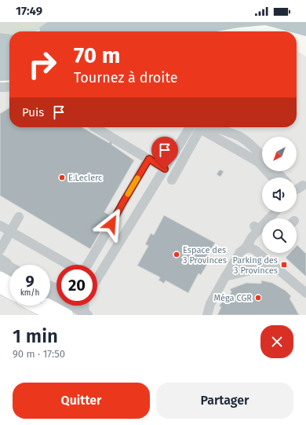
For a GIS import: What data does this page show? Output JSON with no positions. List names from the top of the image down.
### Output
{
  "places": {
    "other": ["E.Leclerc", "Espace des 3 Provinces", "Méga CGR"],
    "transit": ["Parking des 3 Provinces"]
  },
  "north": "bottom left",
  "page": {
    "status": "17:49",
    "turn": ["70 m", "Tournez à droite"],
    "then": "Puis",
    "speed": "9 km/h",
    "limit": "20",
    "heading": ["1 min", "90 m · 17:50"],
    "buttons": ["Quitter", "Partager"]
  }
}
